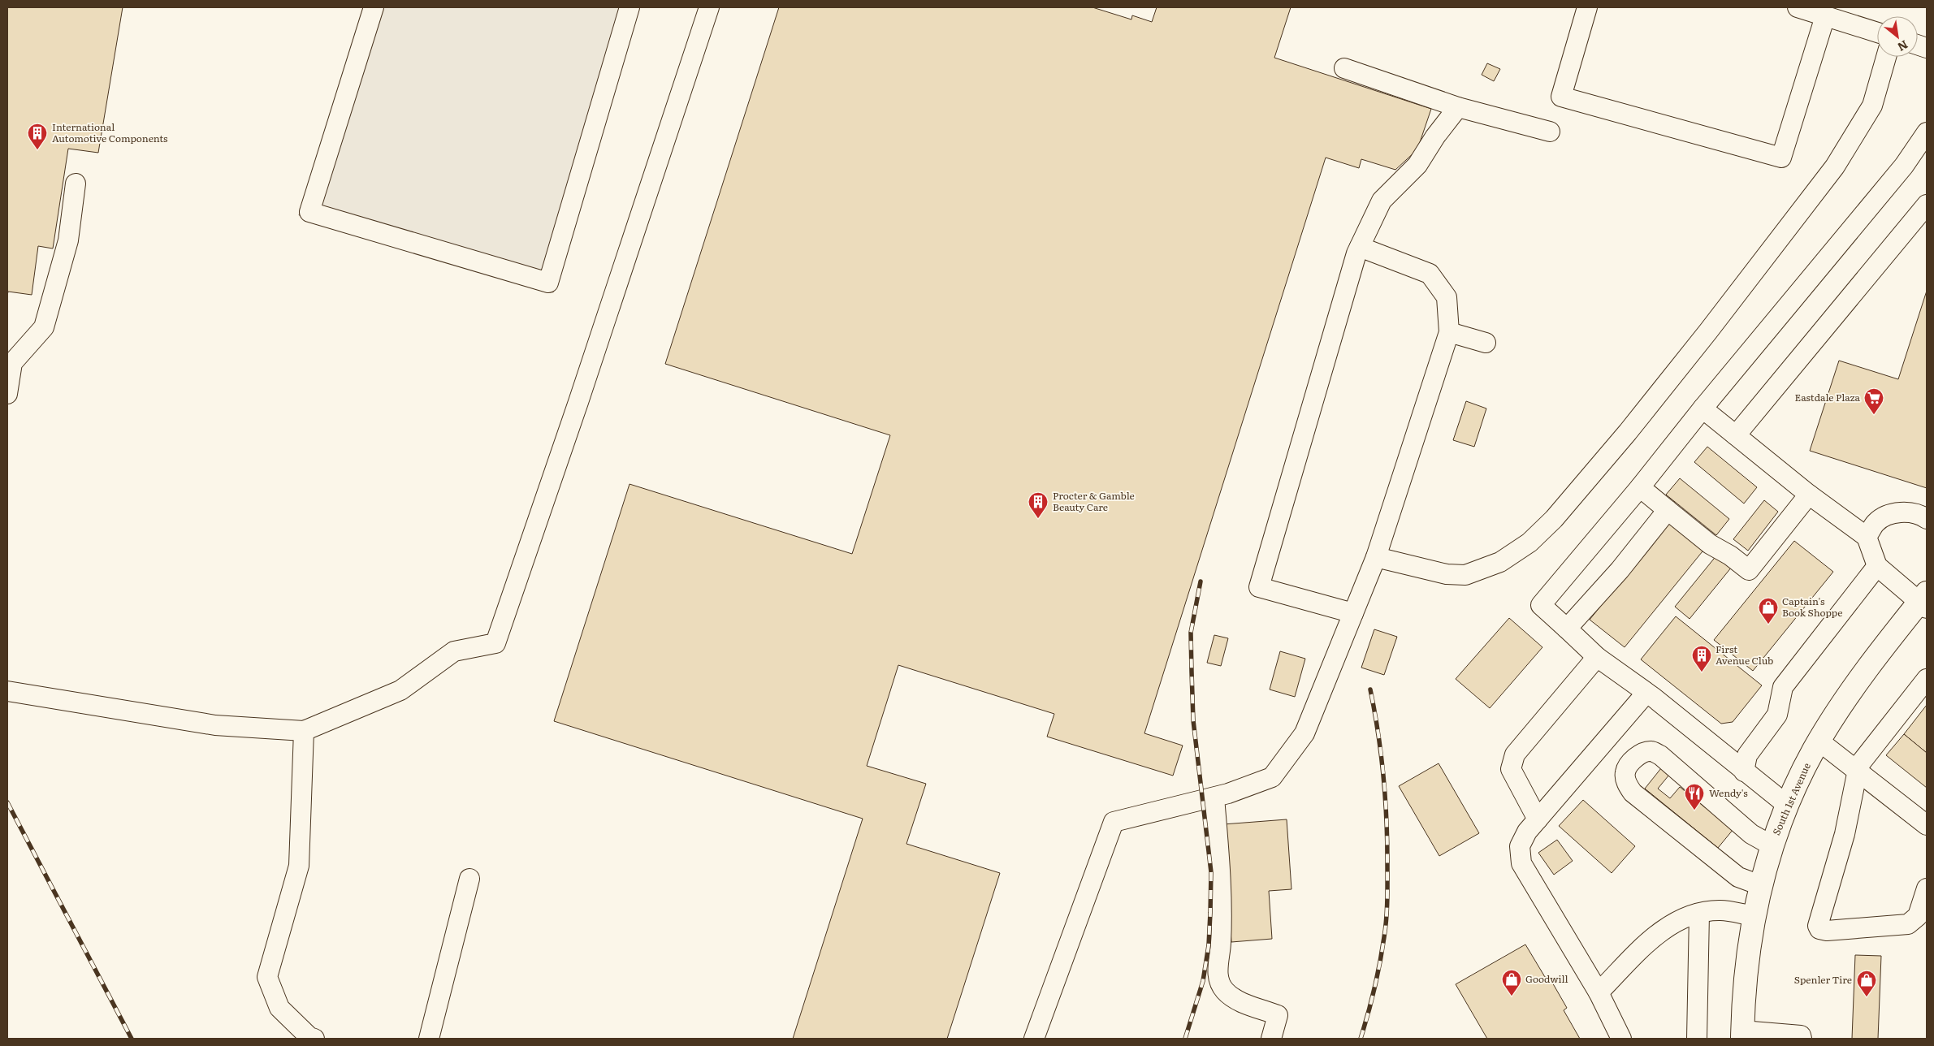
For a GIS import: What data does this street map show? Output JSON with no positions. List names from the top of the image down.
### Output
{
  "streets": {
    "main road": ["South 1st Avenue"]
  },
  "places": {
    "building": ["International Automotive Components", "Procter & Gamble Beauty Care", "First Avenue Club"],
    "supermarket": ["Eastdale Plaza"],
    "shop": ["Captain's Book Shoppe", "Goodwill", "Spenler Tire"],
    "restaurant": ["Wendy's"]
  },
  "north": "bottom right"
}
